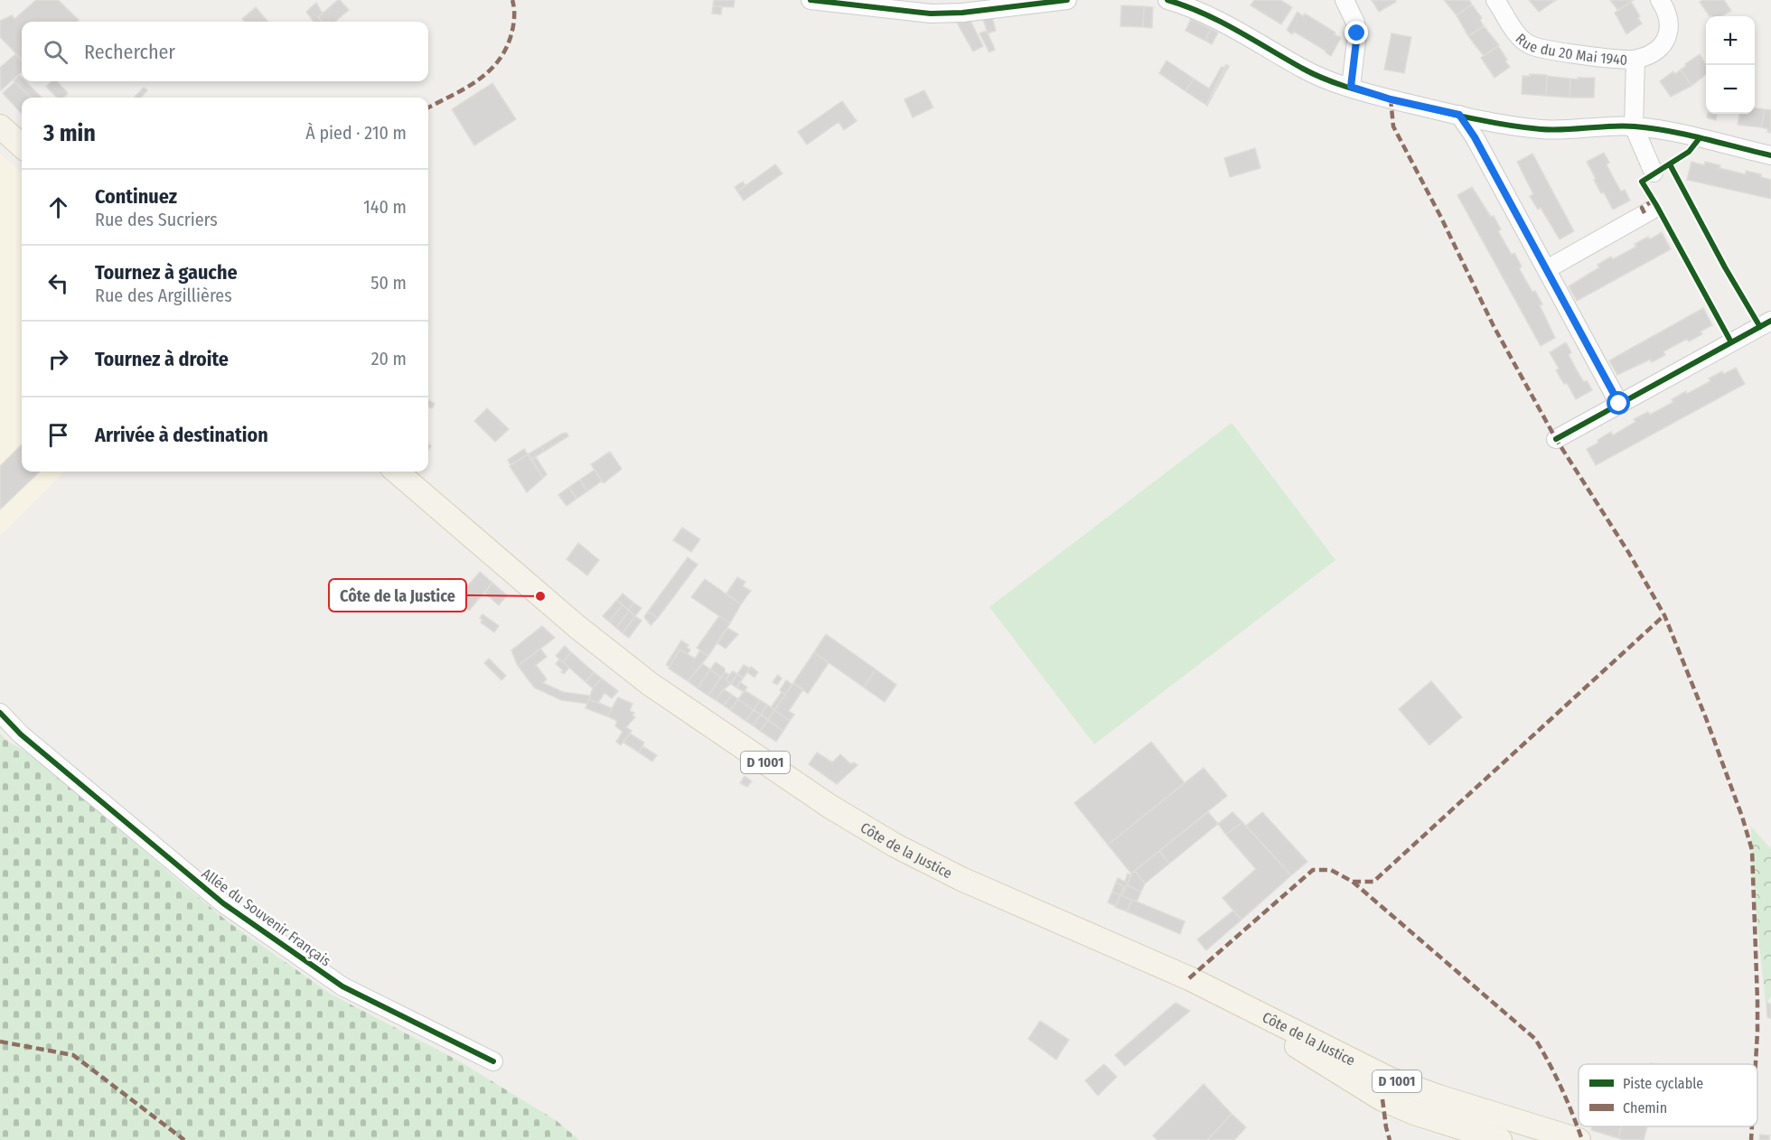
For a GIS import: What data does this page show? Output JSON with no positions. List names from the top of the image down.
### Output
{
  "streets": {
    "main road": ["D 1001", "Côte de la Justice"],
    "street": ["Rue du 20 Mai 1940", "Allée du Souvenir Français"]
  },
  "places": ["Côte de la Justice"],
  "legend": ["Piste cyclable", "Chemin"],
  "page": {
    "map_buttons": ["+", "−"],
    "search": "Rechercher",
    "heading": ["3 min", "À pied · 210 m"],
    "list": [
      ["Continuez", "Rue des Sucriers", "140 m"],
      ["Tournez à gauche", "Rue des Argillières", "50 m"],
      ["Tournez à droite", "20 m"],
      "Arrivée à destination"
    ]
  }
}
